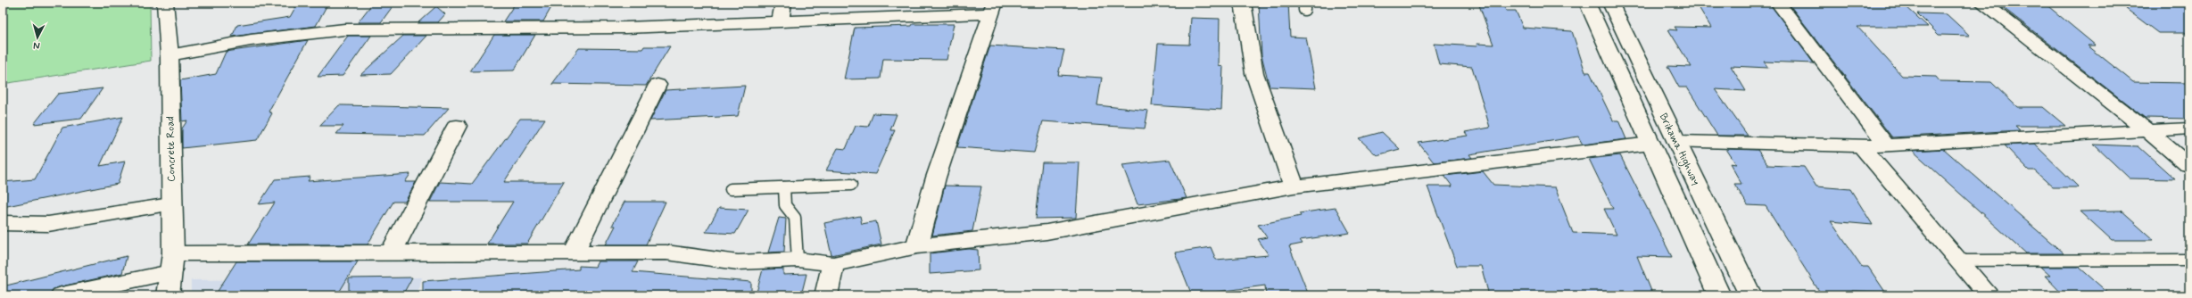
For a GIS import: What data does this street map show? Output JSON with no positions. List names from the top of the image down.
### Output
{
  "streets": {
    "main road": ["Concrete Road", "Brikama Highway"]
  },
  "north": "bottom"
}
